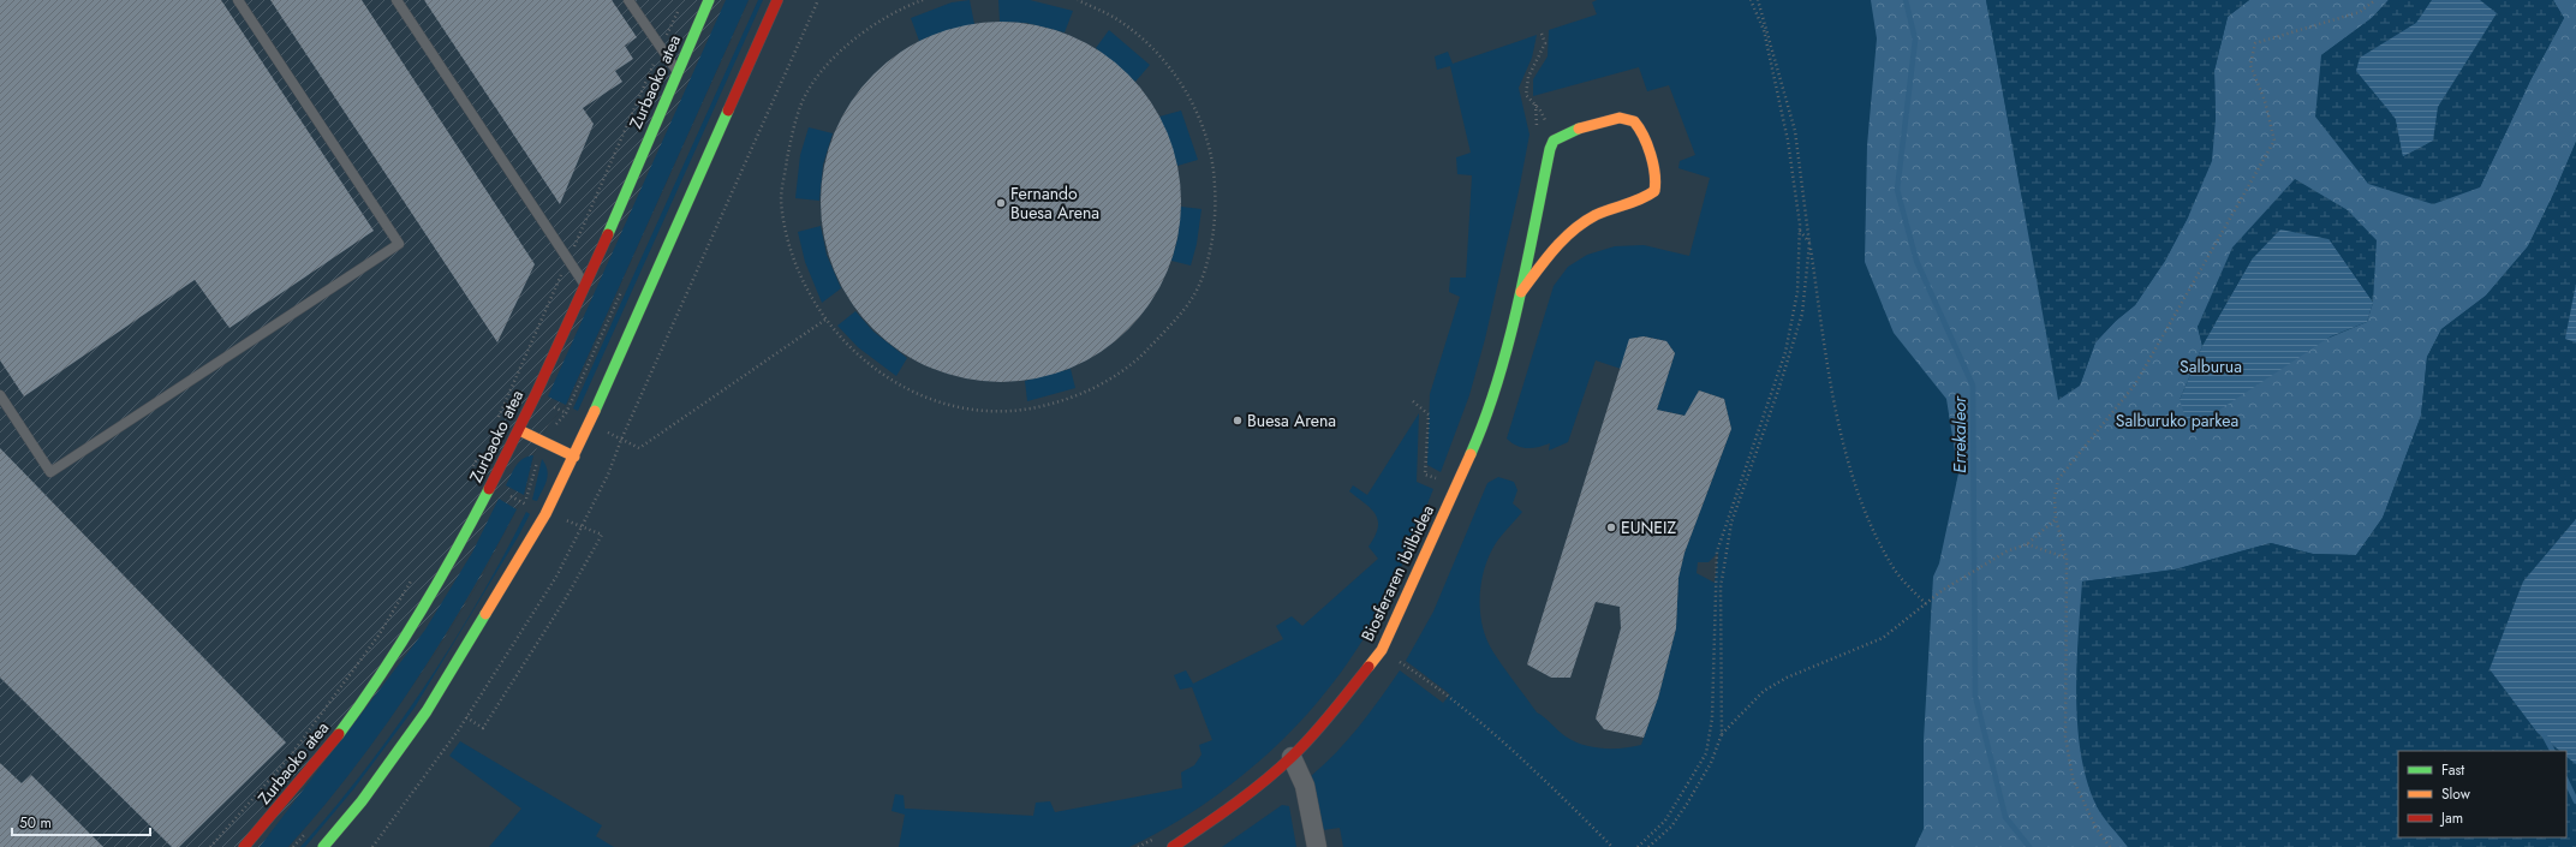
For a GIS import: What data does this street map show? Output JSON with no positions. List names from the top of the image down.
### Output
{
  "streets": {
    "street": ["Zurbaoko atea", "Biosferaren ibilbidea"]
  },
  "water": ["Errekaleor"],
  "parks": ["Salburua", "Salburuko parkea"],
  "places": ["Fernando Buesa Arena", "Buesa Arena", "EUNEIZ"],
  "legend": ["Fast", "Slow", "Jam"],
  "scale_bar": "50 m"
}
